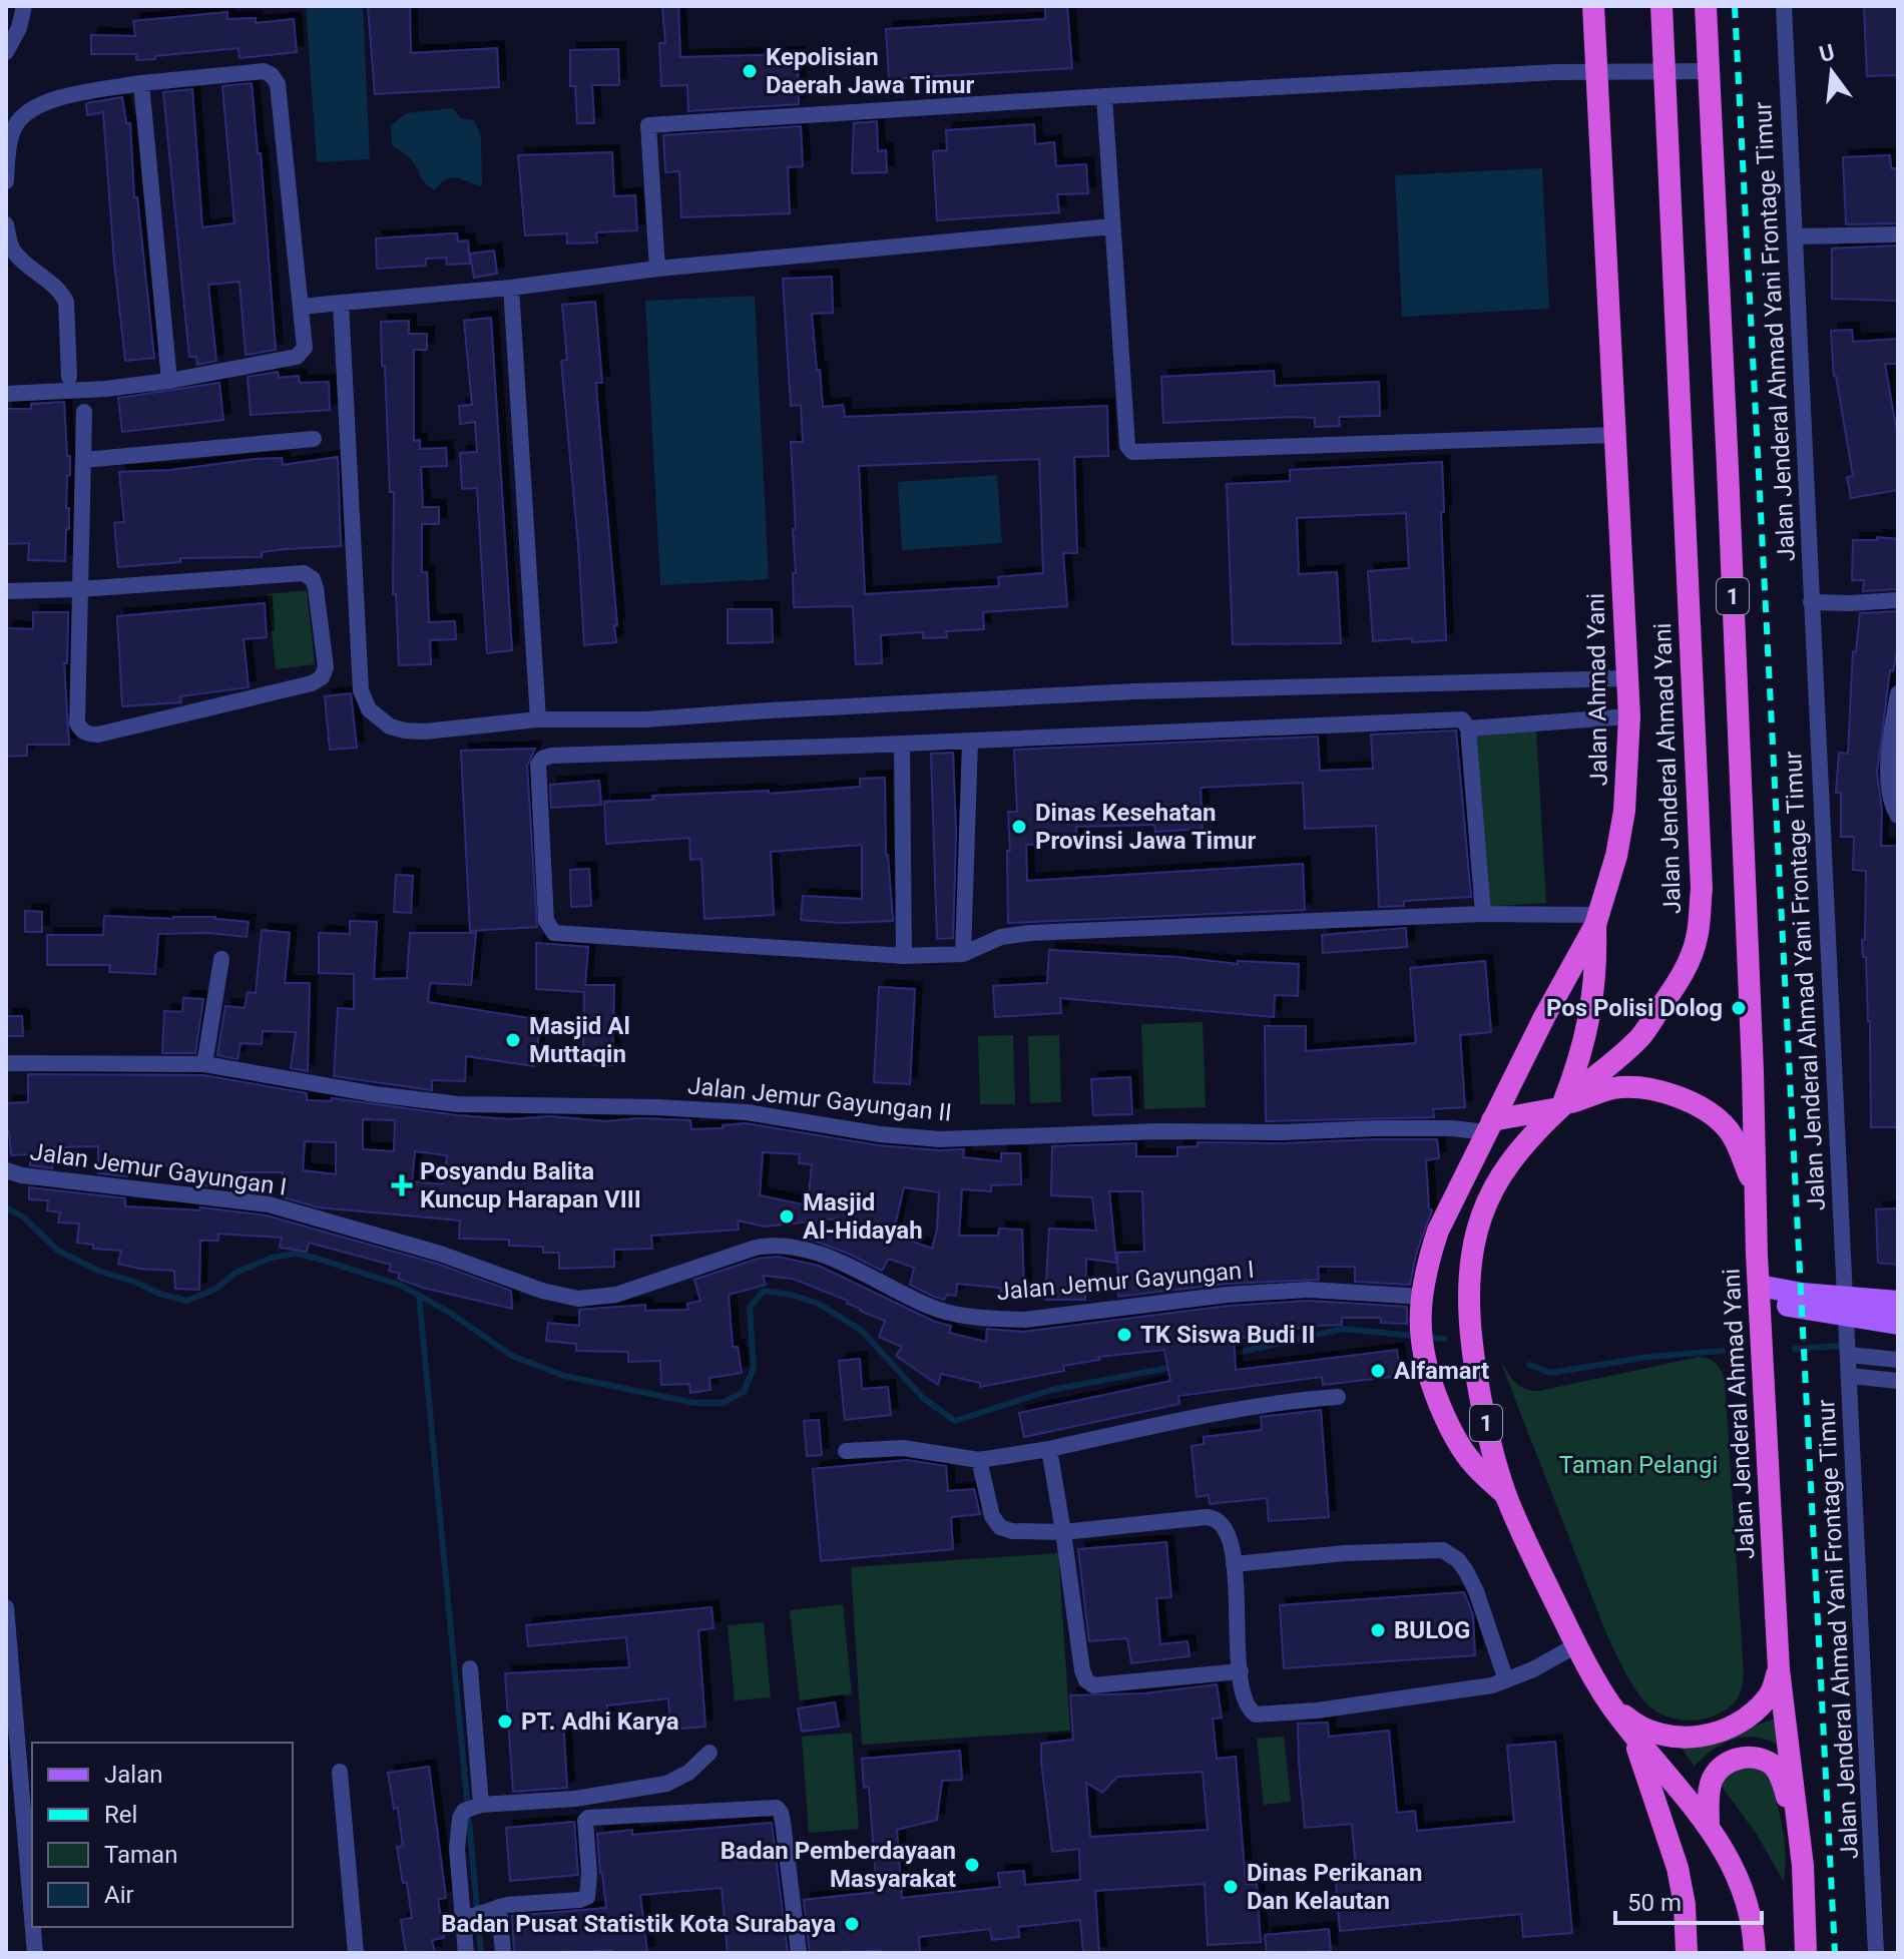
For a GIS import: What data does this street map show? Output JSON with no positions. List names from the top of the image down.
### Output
{
  "streets": {
    "highway": ["1", "Jalan Ahmad Yani", "Jalan Jenderal Ahmad Yani"],
    "street": ["Jalan Jenderal Ahmad Yani Frontage Timur", "Jalan Jemur Gayungan II", "Jalan Jemur Gayungan I"]
  },
  "crossings": [
    ["1", "Jalan Jenderal Ahmad Yani"],
    ["Jalan Ahmad Yani", "Jalan Jenderal Ahmad Yani"],
    ["Jalan Ahmad Yani", "Jalan Jemur Gayungan II"],
    ["Jalan Ahmad Yani", "Jalan Jemur Gayungan I"]
  ],
  "parks": ["Taman Pelangi"],
  "places": {
    "other": [
      "Kepolisian Daerah Jawa Timur",
      "Dinas Kesehatan Provinsi Jawa Timur",
      "Pos Polisi Dolog",
      "Masjid Al Muttaqin",
      "Masjid Al-Hidayah",
      "TK Siswa Budi II",
      "Alfamart",
      "BULOG",
      "PT. Adhi Karya",
      "Badan Pemberdayaan Masyarakat",
      "Dinas Perikanan Dan Kelautan",
      "Badan Pusat Statistik Kota Surabaya"
    ],
    "health": ["Posyandu Balita Kuncup Harapan VIII"]
  },
  "legend": [
    "Jalan",
    "Rel",
    "Taman",
    "Air"
  ],
  "scale_bar": "50 m",
  "north": "top"
}
